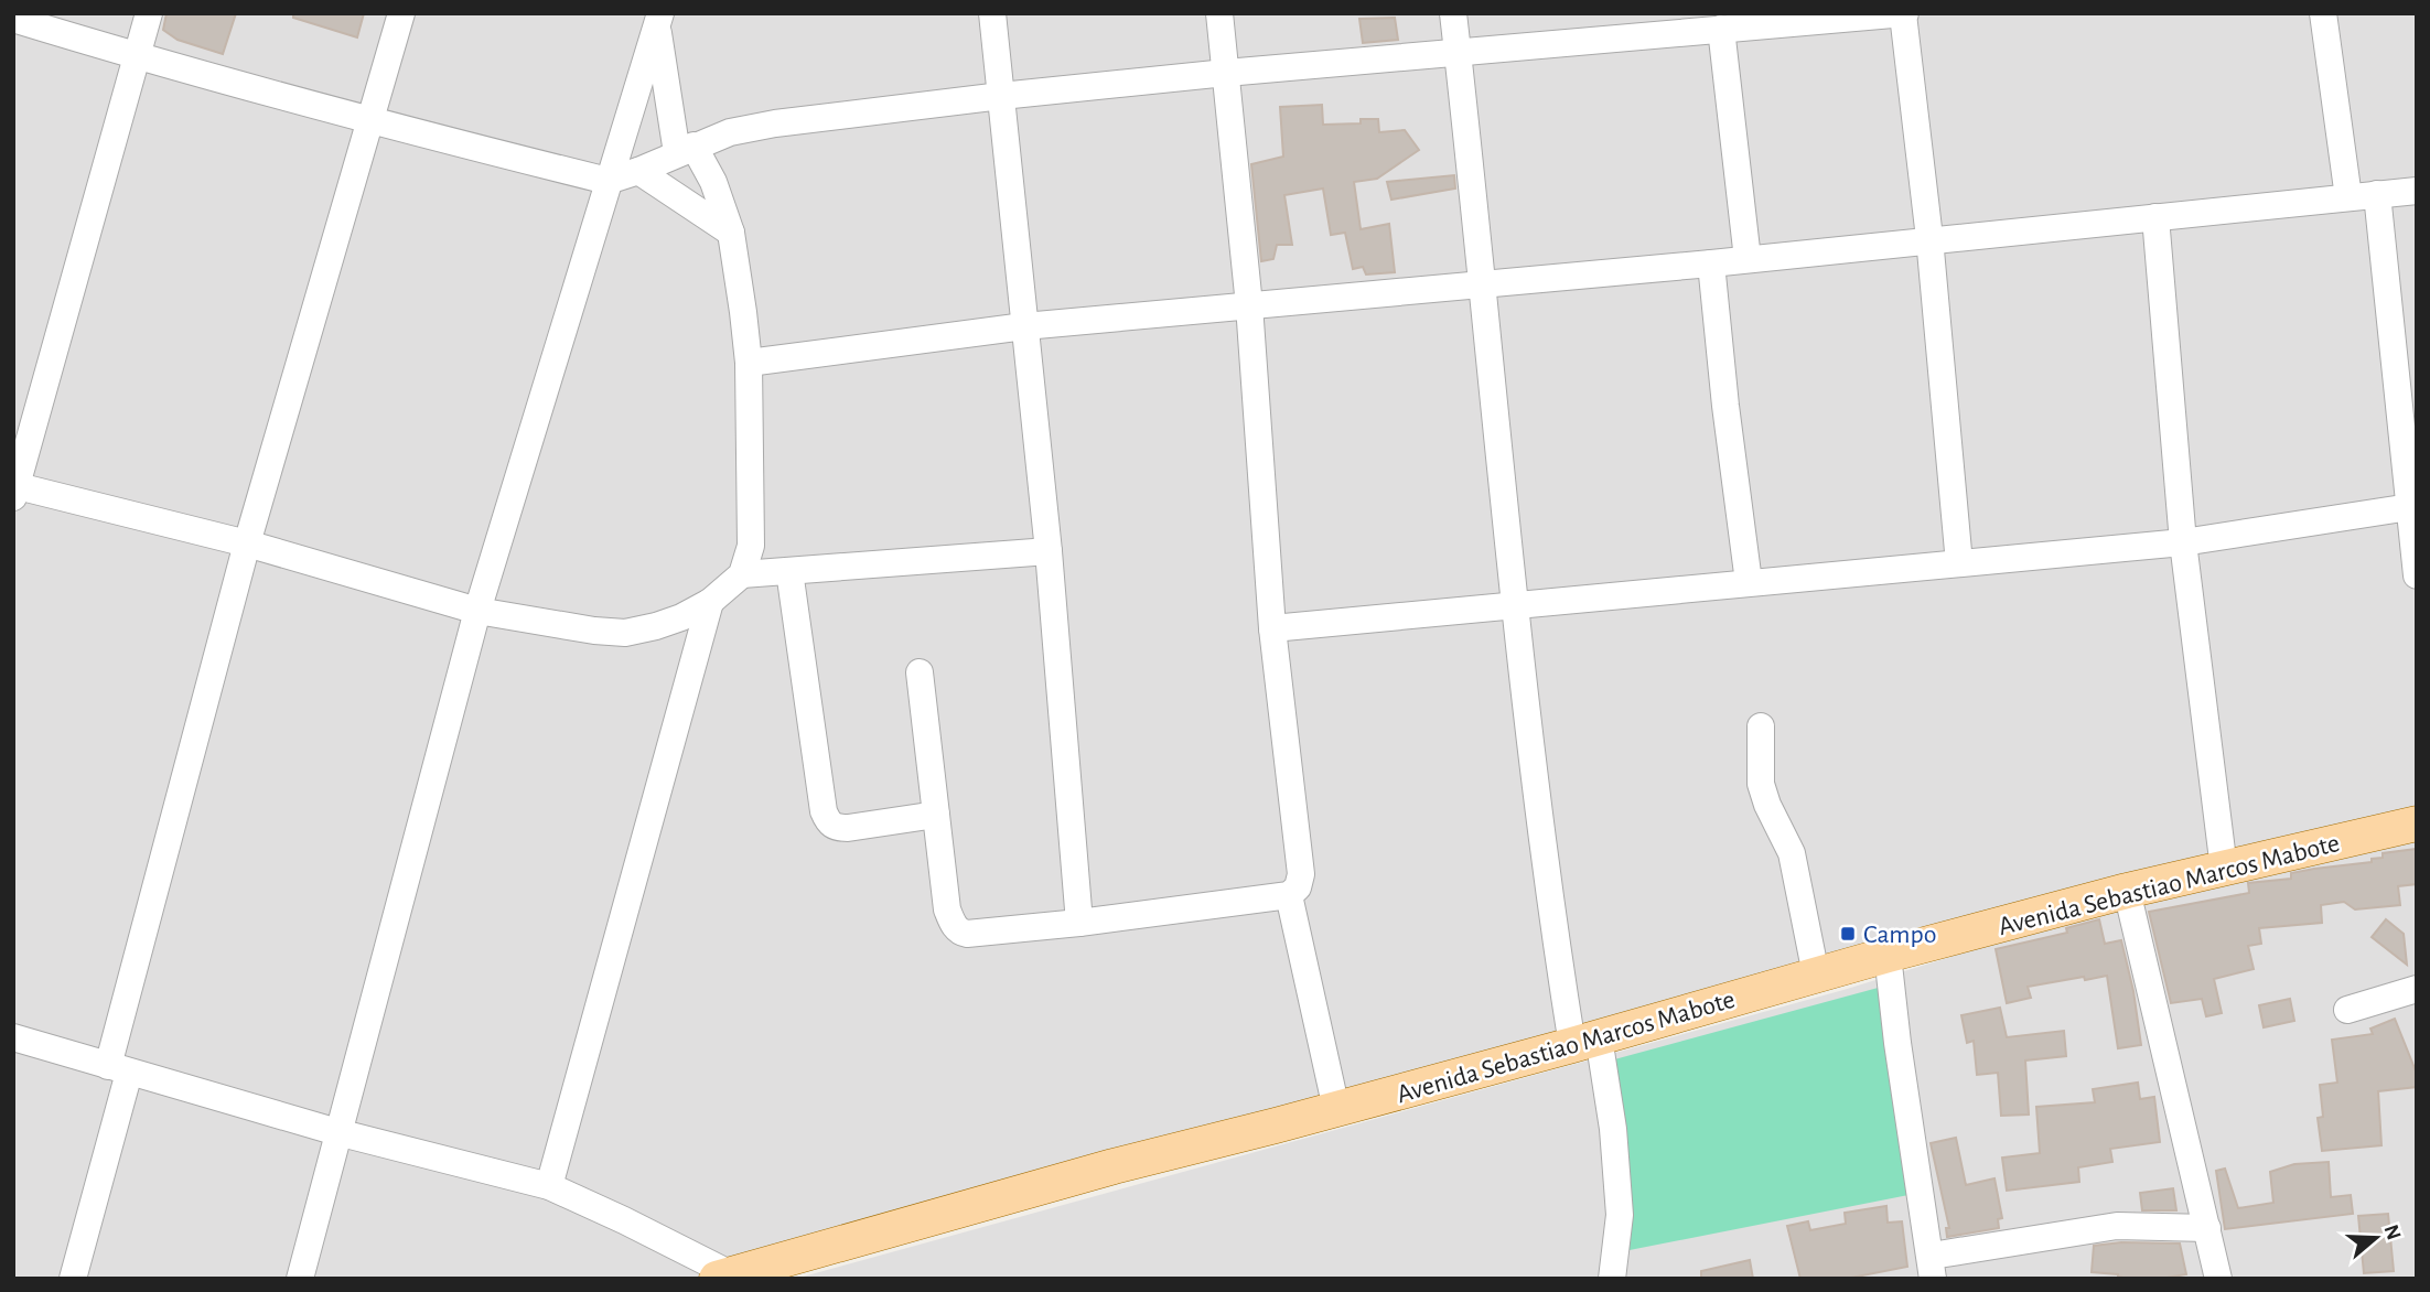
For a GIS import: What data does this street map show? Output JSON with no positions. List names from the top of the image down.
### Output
{
  "streets": {
    "main road": ["Avenida Sebastiao Marcos Mabote"]
  },
  "places": {
    "transit": ["Campo"]
  },
  "north": "right"
}
